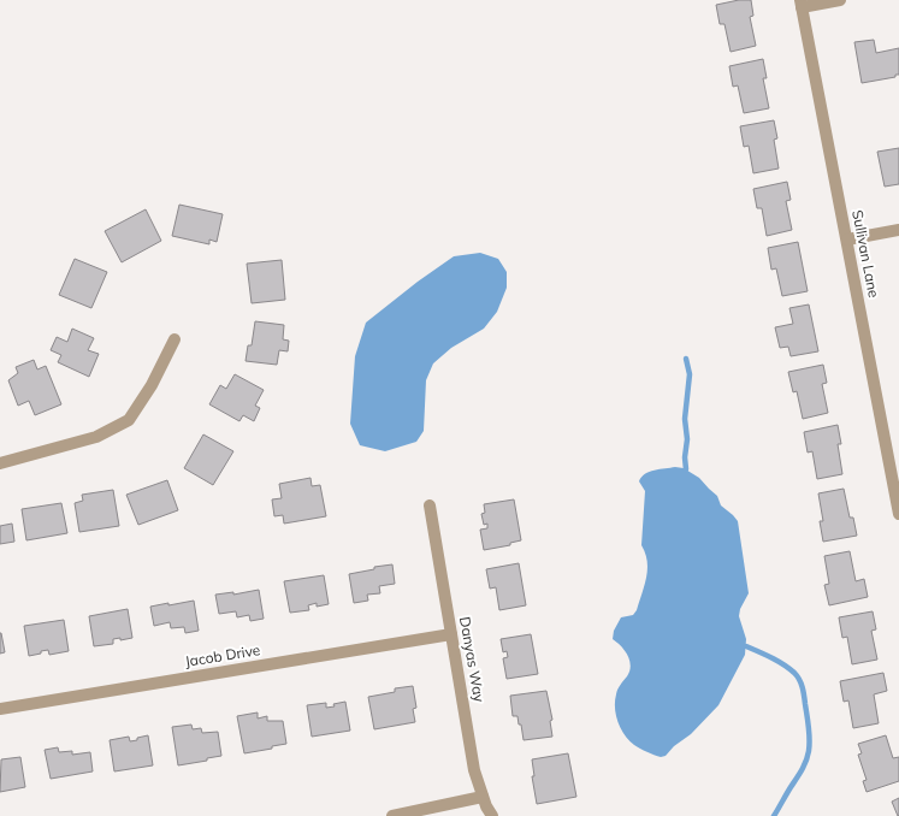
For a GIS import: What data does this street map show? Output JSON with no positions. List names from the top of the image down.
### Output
{
  "streets": {
    "street": ["Sullivan Lane", "Jacob Drive", "Danyas Way"]
  },
  "crossings": [
    ["Jacob Drive", "Danyas Way"]
  ]
}
